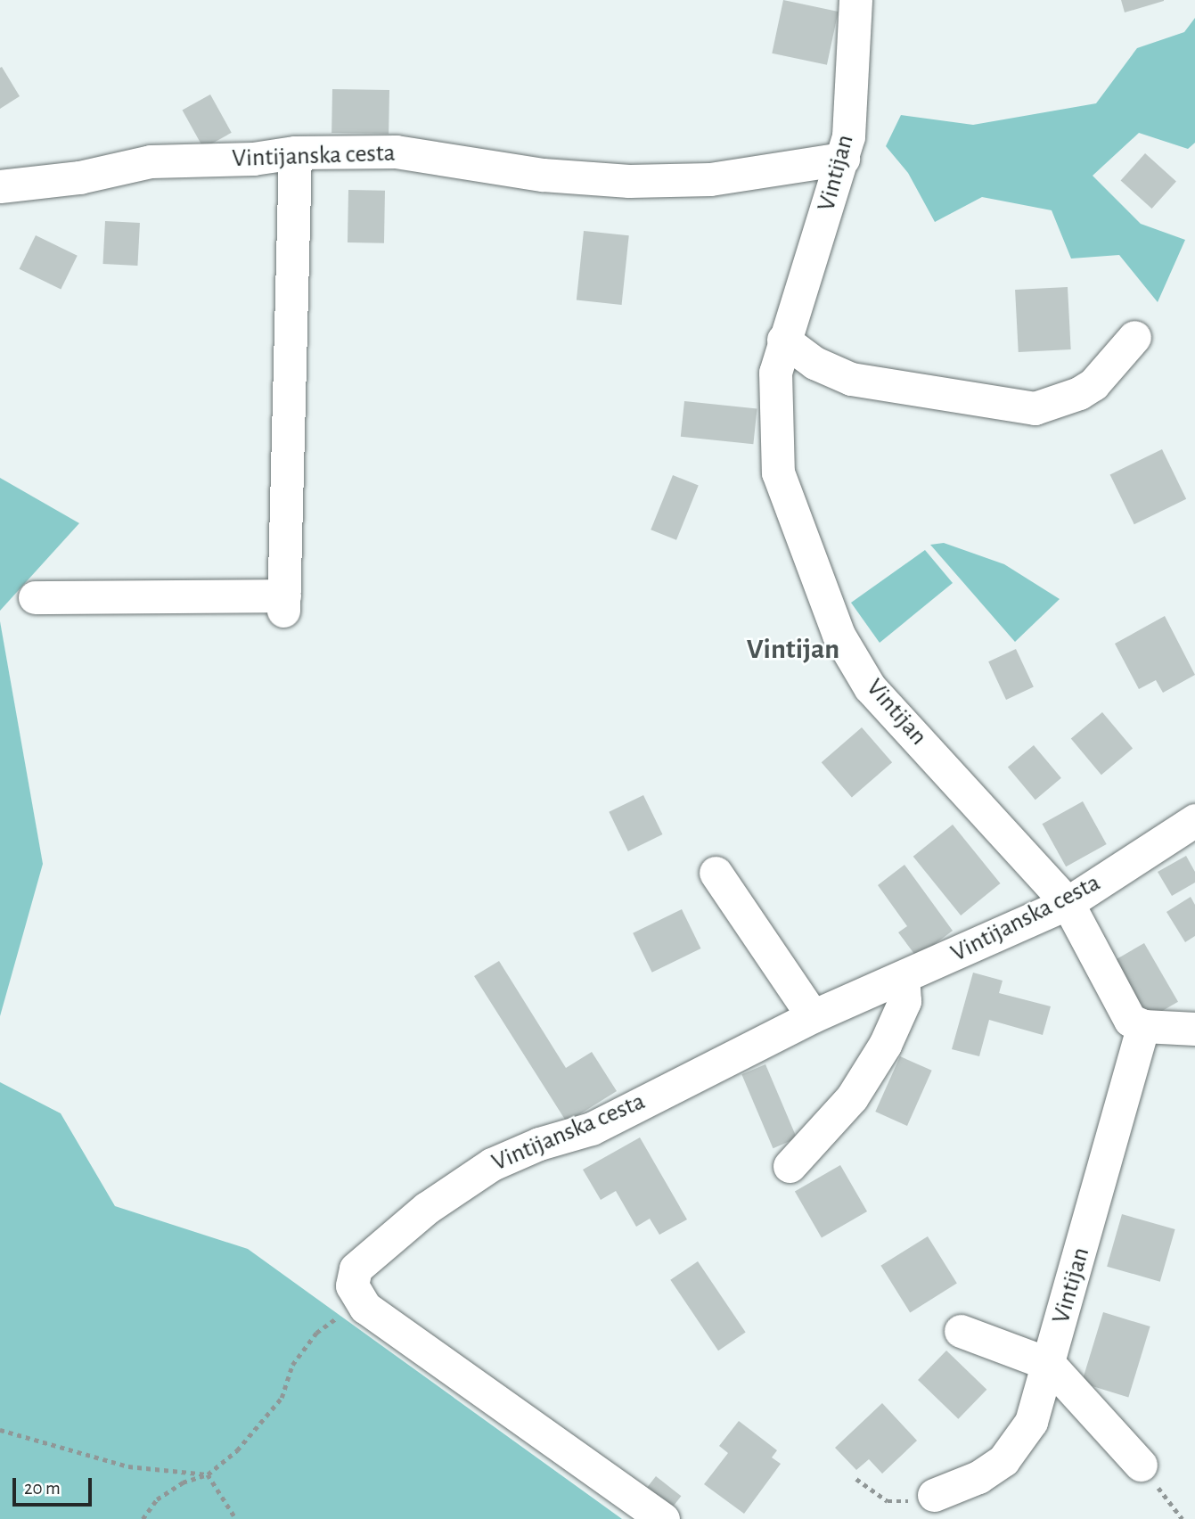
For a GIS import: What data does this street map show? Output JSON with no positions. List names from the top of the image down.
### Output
{
  "streets": {
    "street": ["Vintijanska cesta", "Vintijan"]
  },
  "crossings": [
    ["Vintijanska cesta", "Vintijan"]
  ],
  "districts": ["Vintijan"],
  "scale_bar": "20 m"
}
